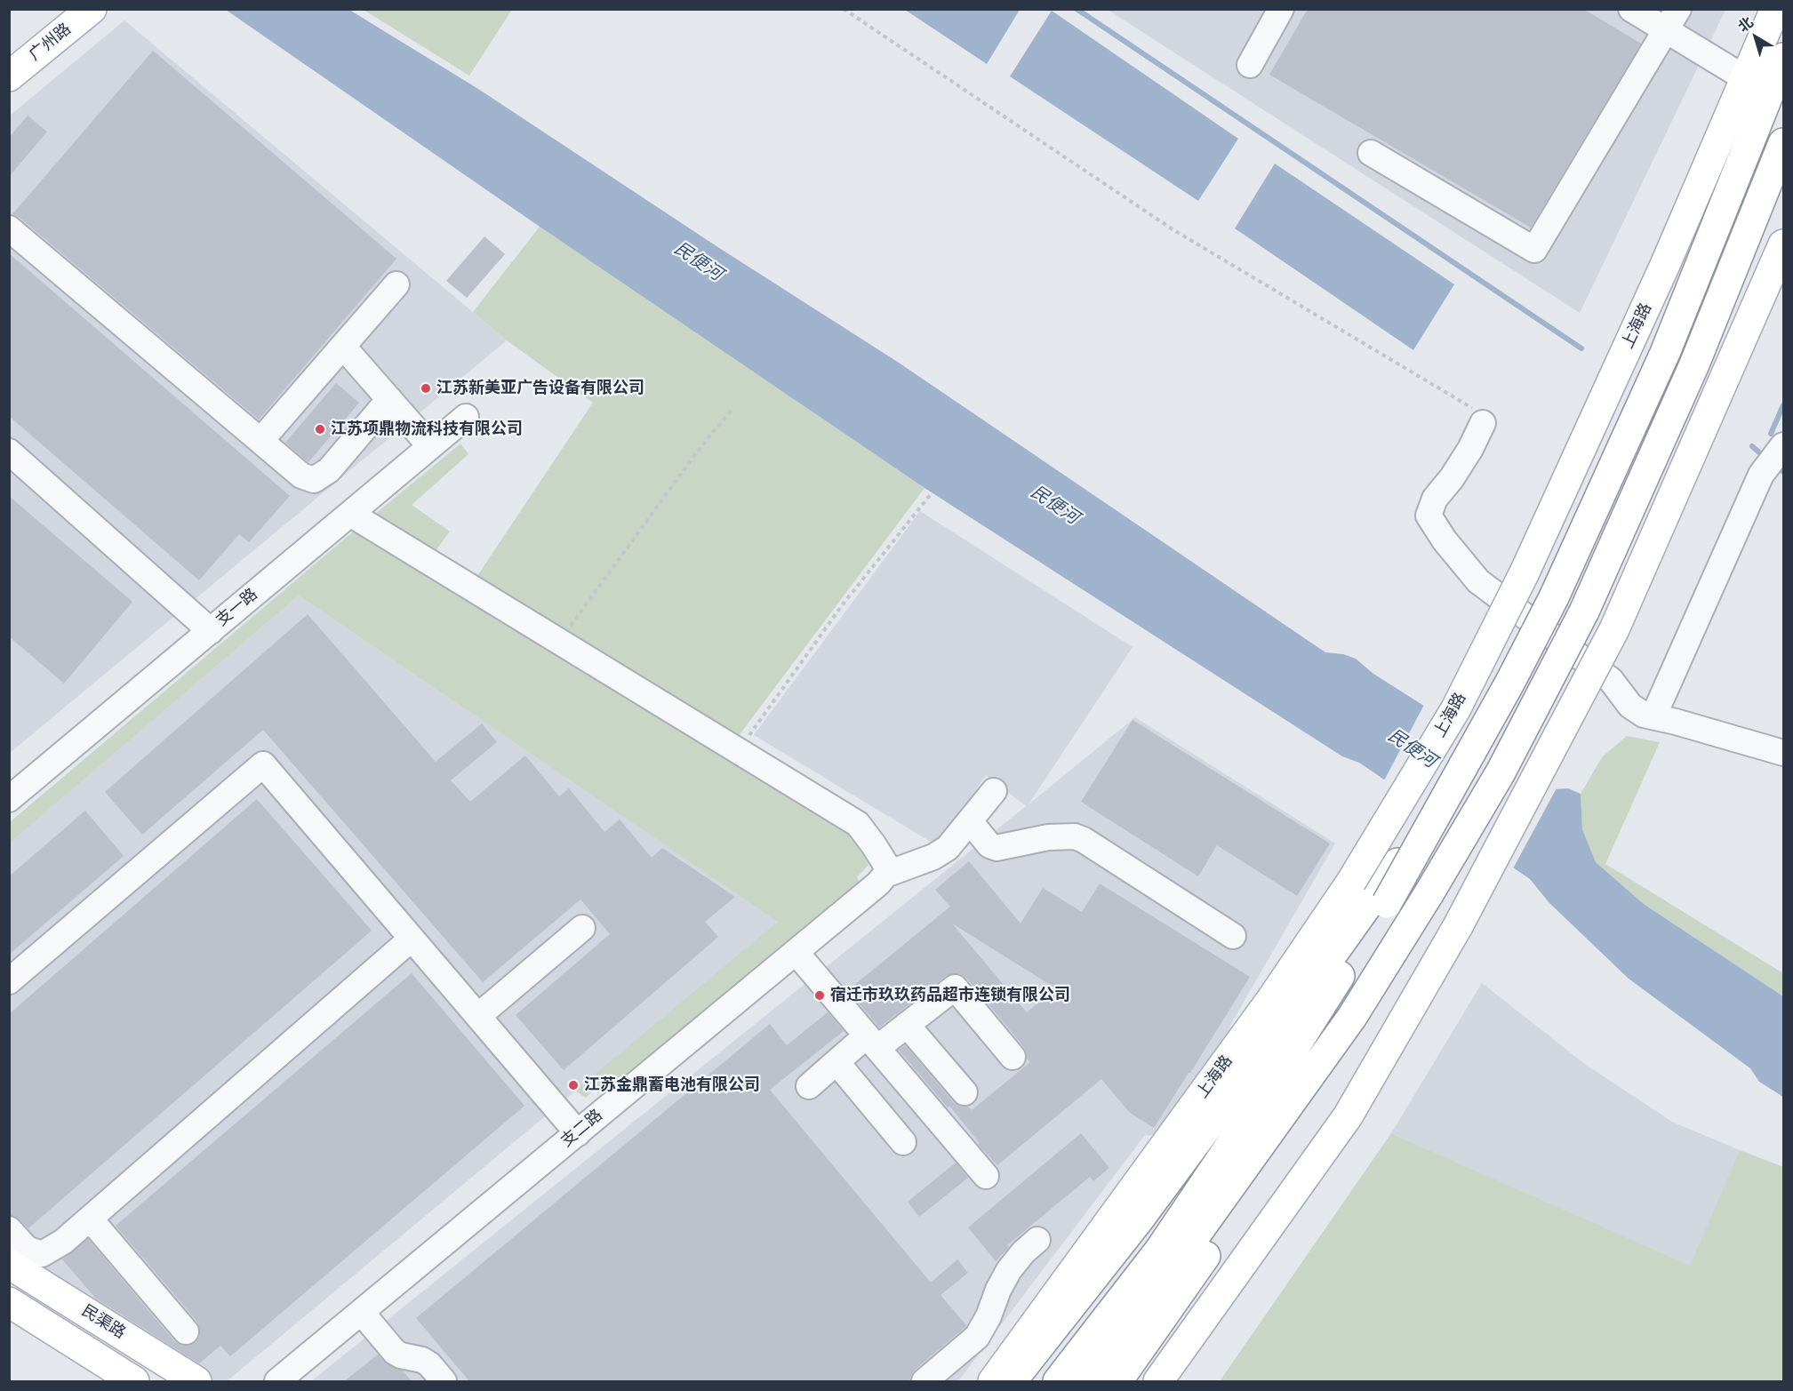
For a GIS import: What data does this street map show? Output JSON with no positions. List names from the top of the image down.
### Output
{
  "streets": {
    "main road": ["广州路", "上海路", "民渠路"],
    "street": ["支一路", "支二路"]
  },
  "water": ["民便河"],
  "places": [
    "江苏新美亚广告设备有限公司",
    "江苏项鼎物流科技有限公司",
    "宿迁市玖玖药品超市连锁有限公司",
    "江苏金鼎蓄电池有限公司"
  ],
  "north": "top left"
}
